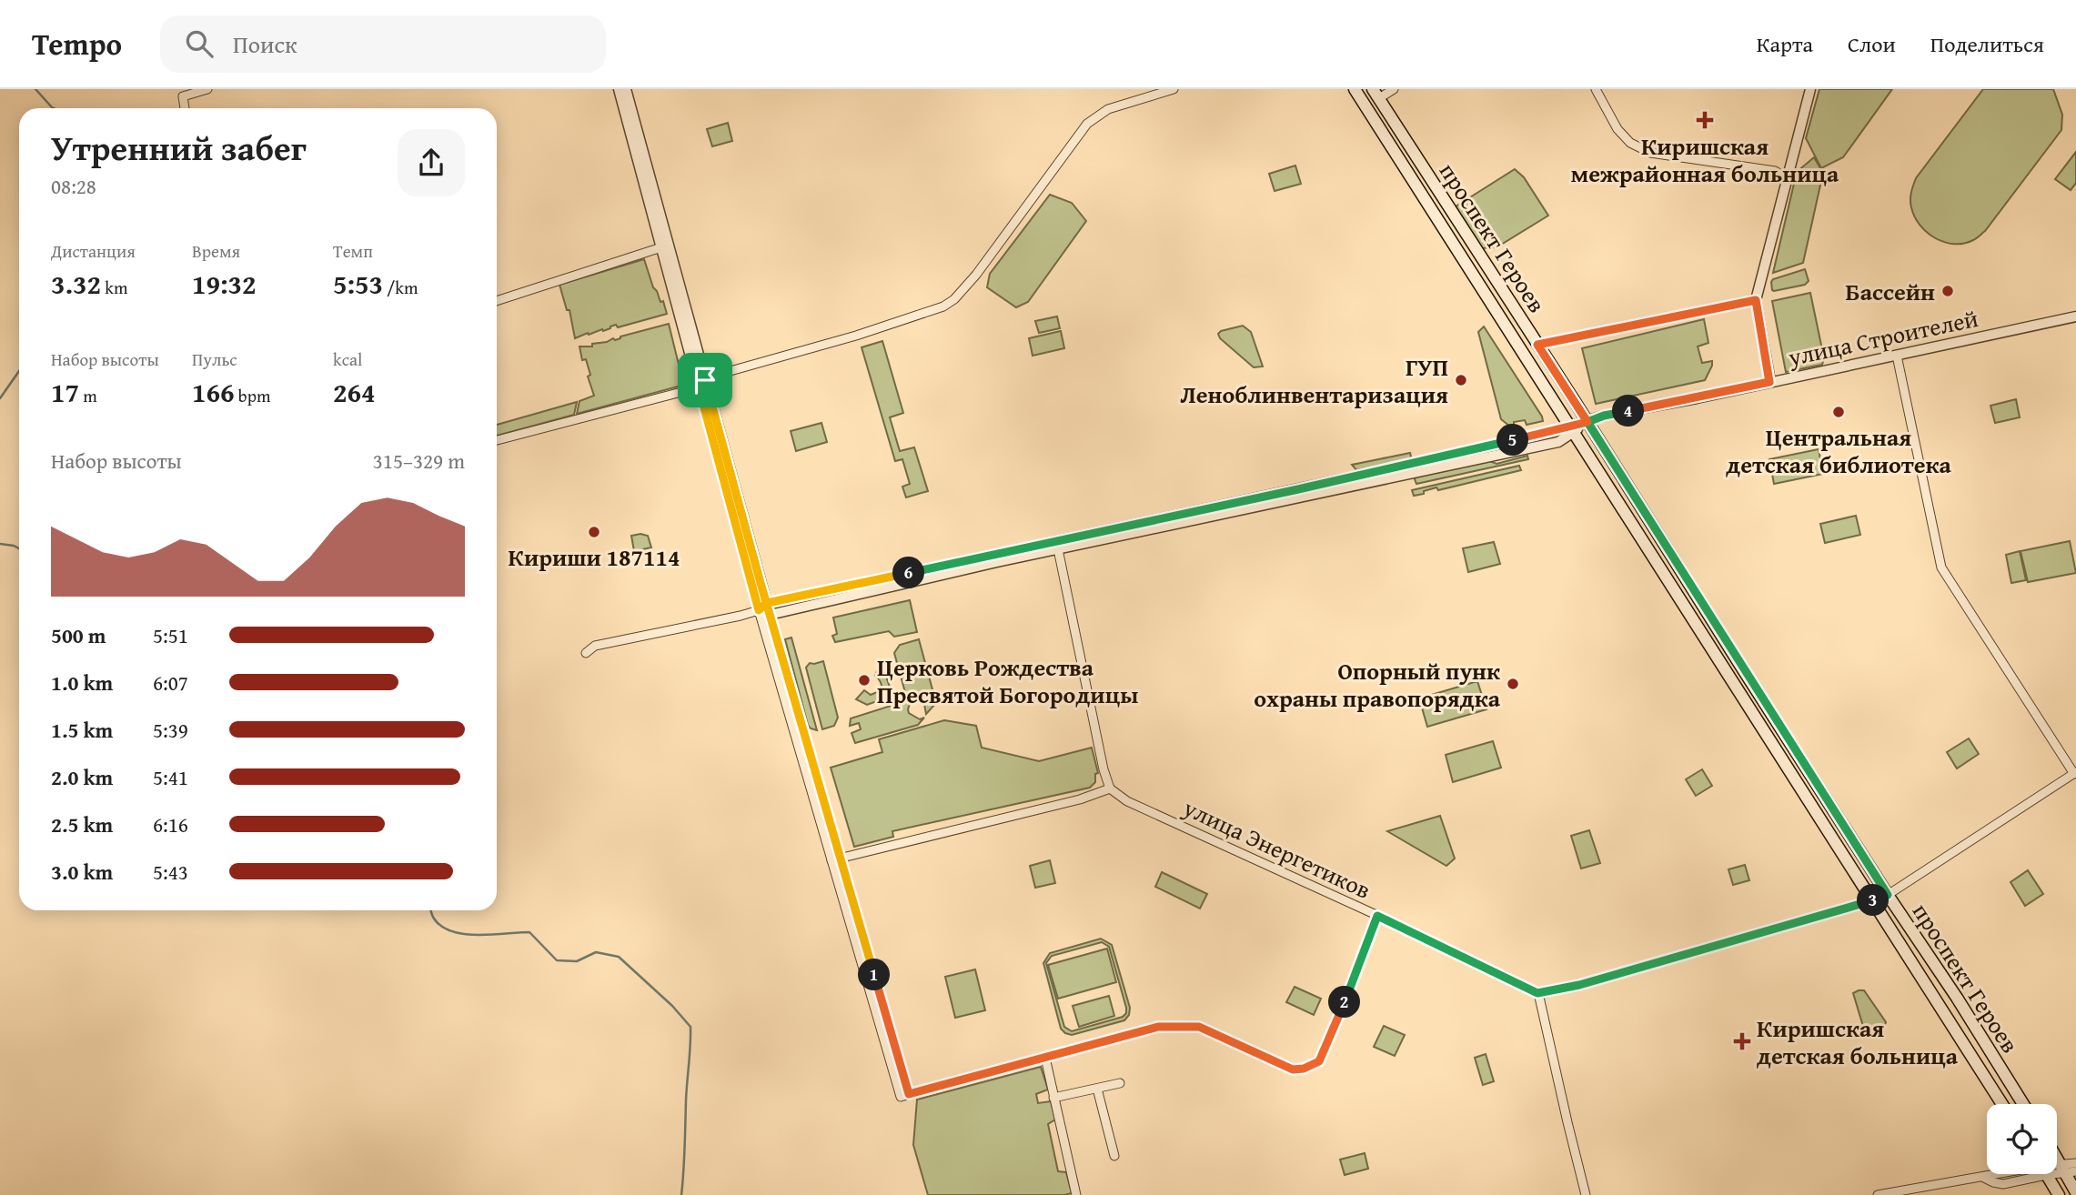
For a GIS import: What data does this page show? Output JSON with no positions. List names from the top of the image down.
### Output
{
  "streets": {
    "main road": ["проспект Героев"],
    "street": ["улица Строителей", "улица Энергетиков"]
  },
  "crossings": [
    ["проспект Героев", "улица Строителей"]
  ],
  "places": {
    "health": ["Киришская межрайонная больница", "Киришская детская больница"],
    "other": [
      "Бассейн",
      "ГУП Леноблинвентаризация",
      "Центральная детская библиотека",
      "Кириши 187114",
      "Церковь Рождества Пресвятой Богородицы",
      "Опорный пунк охраны правопорядка"
    ]
  },
  "page": {
    "header": "Tempo",
    "search": "Поиск",
    "nav": ["Карта", "Слои", "Поделиться"],
    "heading": ["Утренний забег", "08:28"],
    "stats": [
      ["Дистанция", "3.32 km"],
      ["Время", "19:32"],
      ["Темп", "5:53 /km"],
      ["Набор высоты", "17 m"],
      ["Пульс", "166 bpm"],
      ["kcal", "264"]
    ],
    "pins": [
      "4",
      "5",
      "6",
      "3",
      "1",
      "2"
    ],
    "chart": ["Набор высоты", "315–329 m"],
    "list": [
      {
        "name": "500 m",
        "note": "5:51"
      },
      {
        "name": "1.0 km",
        "note": "6:07"
      },
      {
        "name": "1.5 km",
        "note": "5:39"
      },
      {
        "name": "2.0 km",
        "note": "5:41"
      },
      {
        "name": "2.5 km",
        "note": "6:16"
      },
      {
        "name": "3.0 km",
        "note": "5:43"
      }
    ]
  }
}
